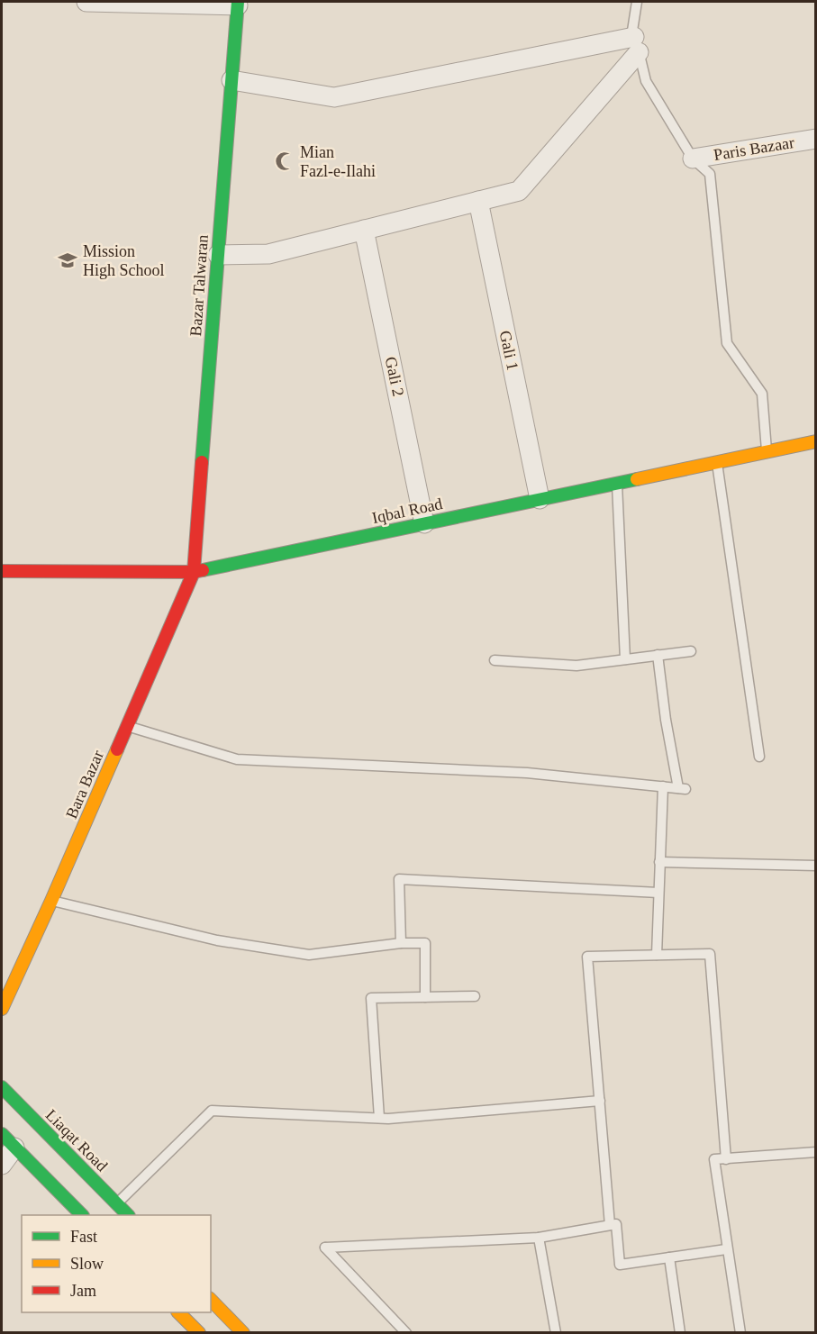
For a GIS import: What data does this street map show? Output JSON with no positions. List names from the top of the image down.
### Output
{
  "streets": {
    "street": [
      "Paris Bazaar",
      "Bazar Talwaran",
      "Gali 1",
      "Gali 2",
      "Iqbal Road",
      "Bara Bazar",
      "Liaqat Road"
    ]
  },
  "crossings": [
    ["Bazar Talwaran", "Iqbal Road"],
    ["Bazar Talwaran", "Bara Bazar"],
    ["Gali 1", "Iqbal Road"],
    ["Gali 2", "Iqbal Road"],
    ["Iqbal Road", "Bara Bazar"]
  ],
  "places": {
    "mosque": ["Mian Fazl-e-Ilahi"],
    "school or university": ["Mission High School"]
  },
  "legend": ["Fast", "Slow", "Jam"]
}
